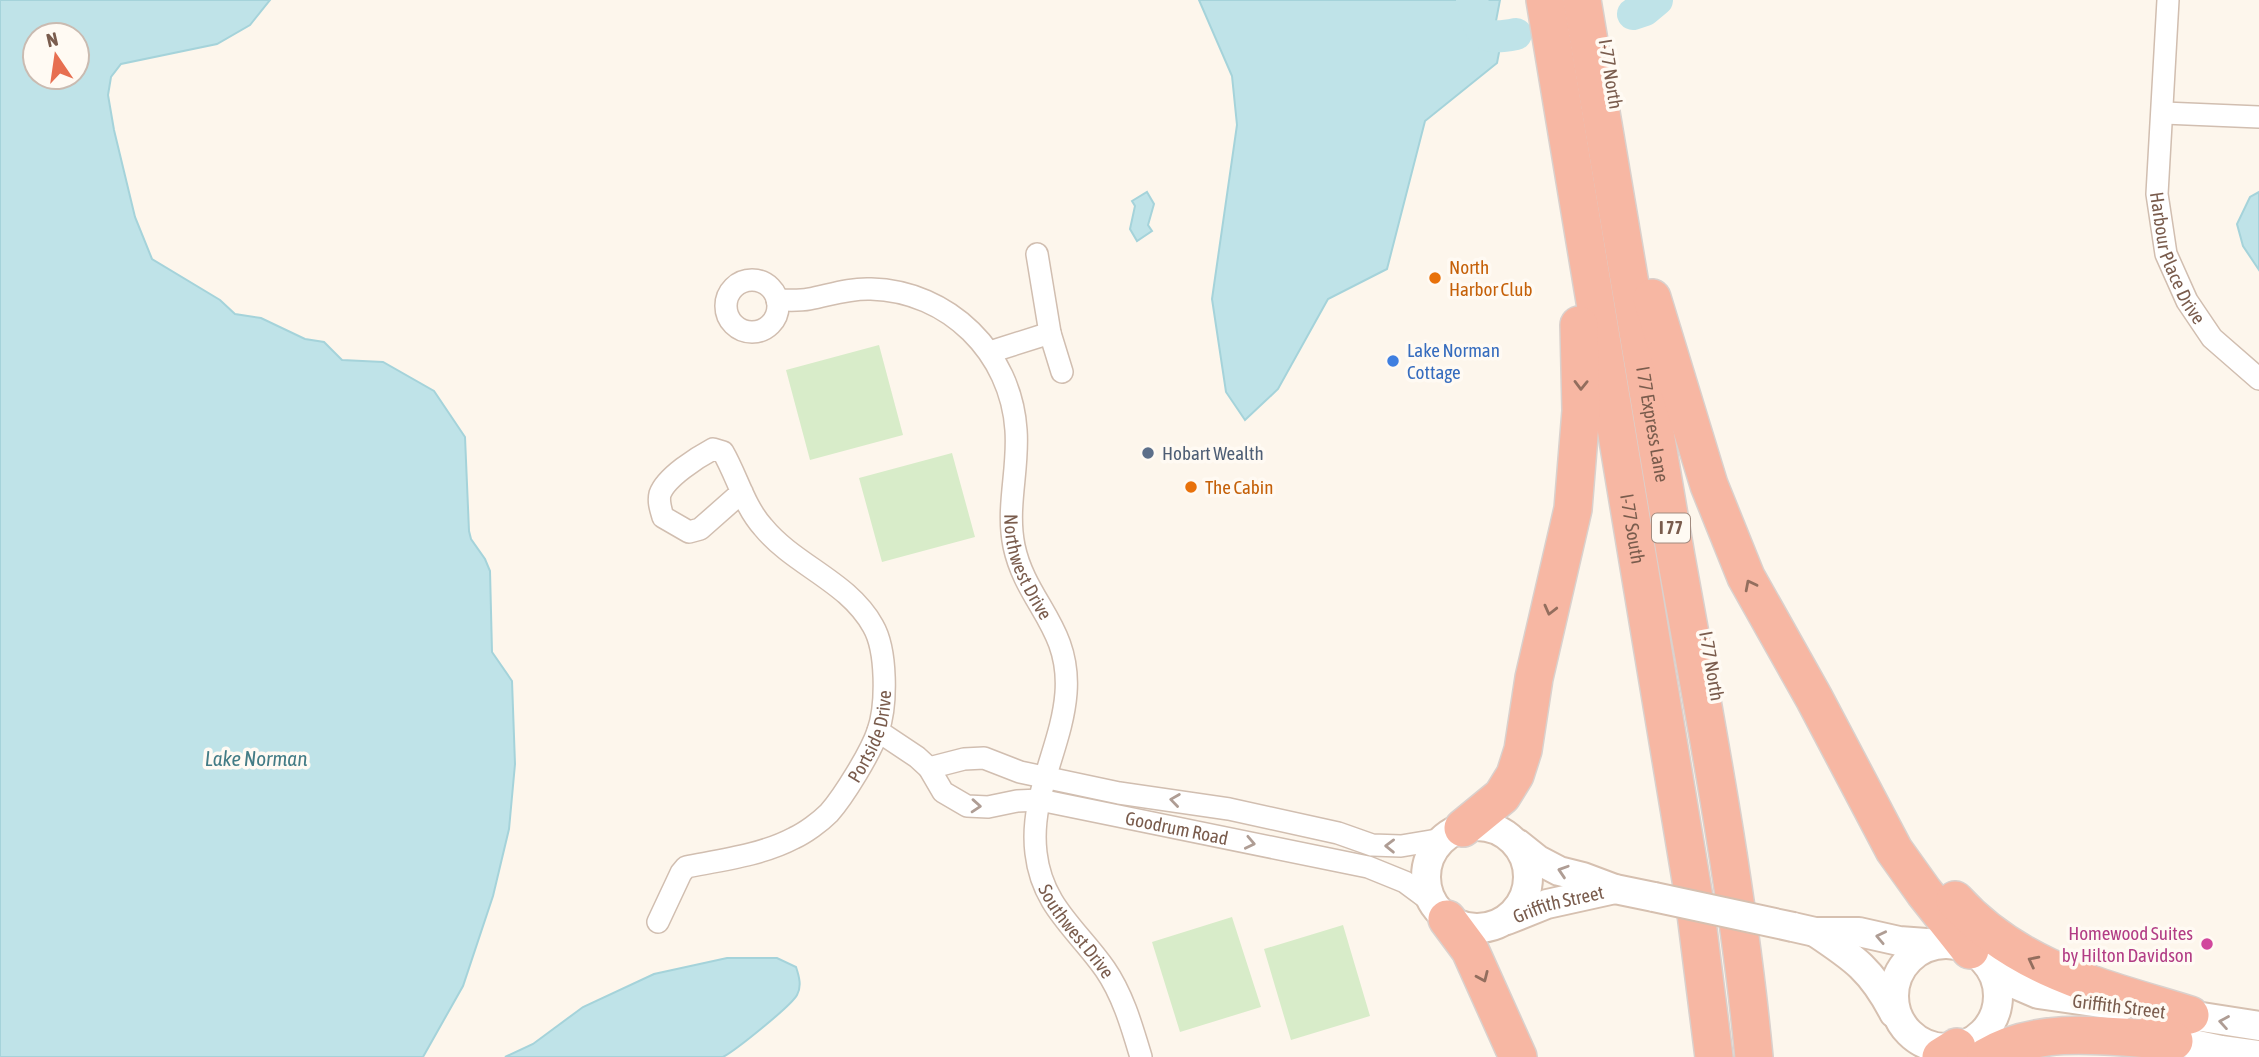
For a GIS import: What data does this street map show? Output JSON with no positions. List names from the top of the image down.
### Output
{
  "streets": {
    "highway": [
      "I-77 North",
      "I 77 Express Lane",
      "I-77 South",
      "I 77"
    ],
    "main road": ["Griffith Street"],
    "street": [
      "Harbour Place Drive",
      "Northwest Drive",
      "Portside Drive",
      "Goodrum Road",
      "Southwest Drive"
    ]
  },
  "crossings": [
    ["Northwest Drive", "Goodrum Road"],
    ["Northwest Drive", "Southwest Drive"],
    ["Portside Drive", "Goodrum Road"],
    ["Goodrum Road", "Griffith Street"],
    ["Goodrum Road", "Southwest Drive"]
  ],
  "water": ["Lake Norman"],
  "places": [
    "North Harbor Club",
    "Lake Norman Cottage",
    "Hobart Wealth",
    "The Cabin",
    "Homewood Suites by Hilton Davidson"
  ],
  "north": "top"
}
